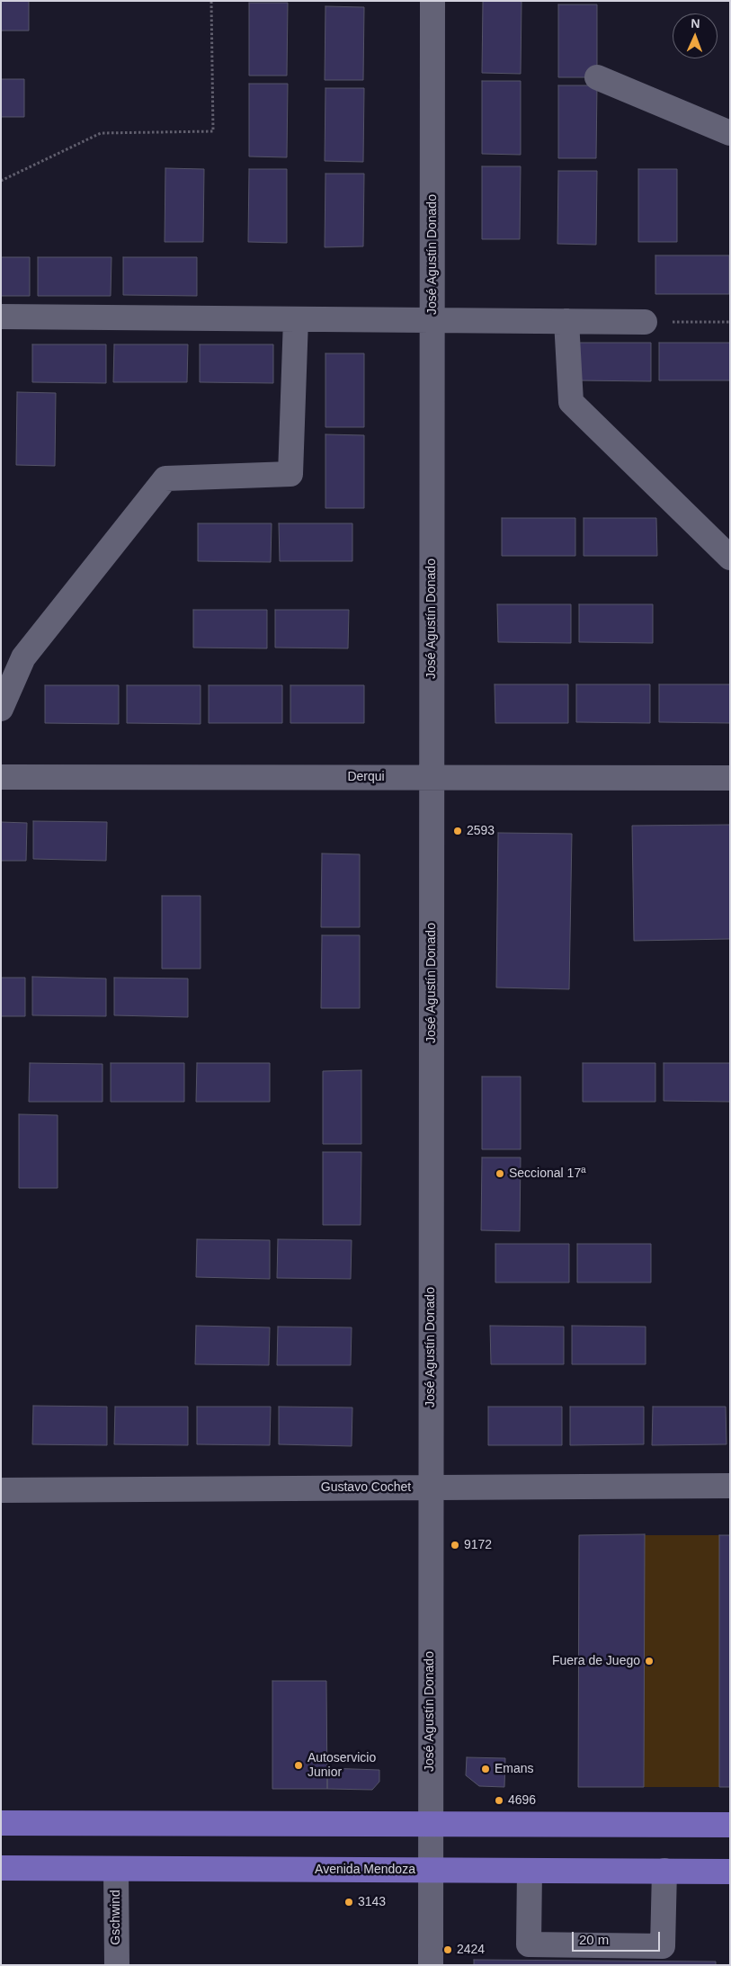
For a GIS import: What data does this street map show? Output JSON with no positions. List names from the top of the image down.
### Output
{
  "streets": {
    "main road": ["Avenida Mendoza"],
    "street": [
      "José Agustín Donado",
      "Derqui",
      "Gustavo Cochet",
      "Gschwind"
    ]
  },
  "crossings": [
    ["José Agustín Donado", "Derqui"],
    ["José Agustín Donado", "Gustavo Cochet"],
    ["José Agustín Donado", "Avenida Mendoza"],
    ["Avenida Mendoza", "Gschwind"]
  ],
  "places": [
    "2593",
    "Seccional 17ª",
    "9172",
    "Fuera de Juego",
    "Autoservicio Junior",
    "Emans",
    "4696",
    "3143",
    "2424"
  ],
  "scale_bar": "20 m",
  "north": "top"
}
